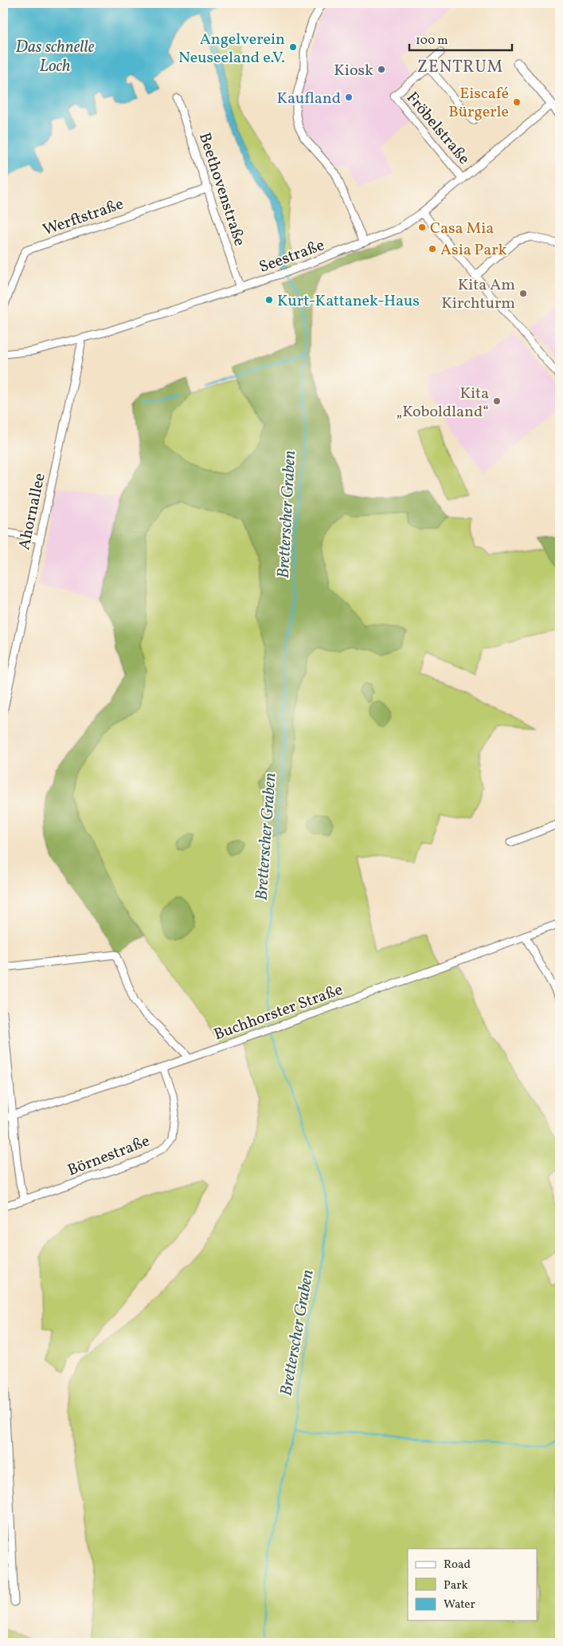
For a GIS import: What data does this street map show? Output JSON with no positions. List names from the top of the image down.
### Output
{
  "streets": {
    "street": [
      "Fröbelstraße",
      "Beethovenstraße",
      "Werftstraße",
      "Seestraße",
      "Ahornallee",
      "Buchhorster Straße",
      "Börnestraße"
    ]
  },
  "crossings": [
    ["Fröbelstraße", "Seestraße"],
    ["Beethovenstraße", "Werftstraße"],
    ["Beethovenstraße", "Seestraße"],
    ["Seestraße", "Ahornallee"],
    ["Buchhorster Straße", "Börnestraße"]
  ],
  "districts": ["ZENTRUM"],
  "water": ["Das schnelle Loch", "Bretterscher Graben"],
  "places": [
    "Angelverein Neuseeland e.V.",
    "Kiosk",
    "Kaufland",
    "Eiscafé Bürgerle",
    "Casa Mia",
    "Asia Park",
    "Kita Am Kirchturm",
    "Kurt-Kattanek-Haus",
    "Kita „Koboldland“"
  ],
  "legend": ["Road", "Park", "Water"],
  "scale_bar": "100 m"
}
